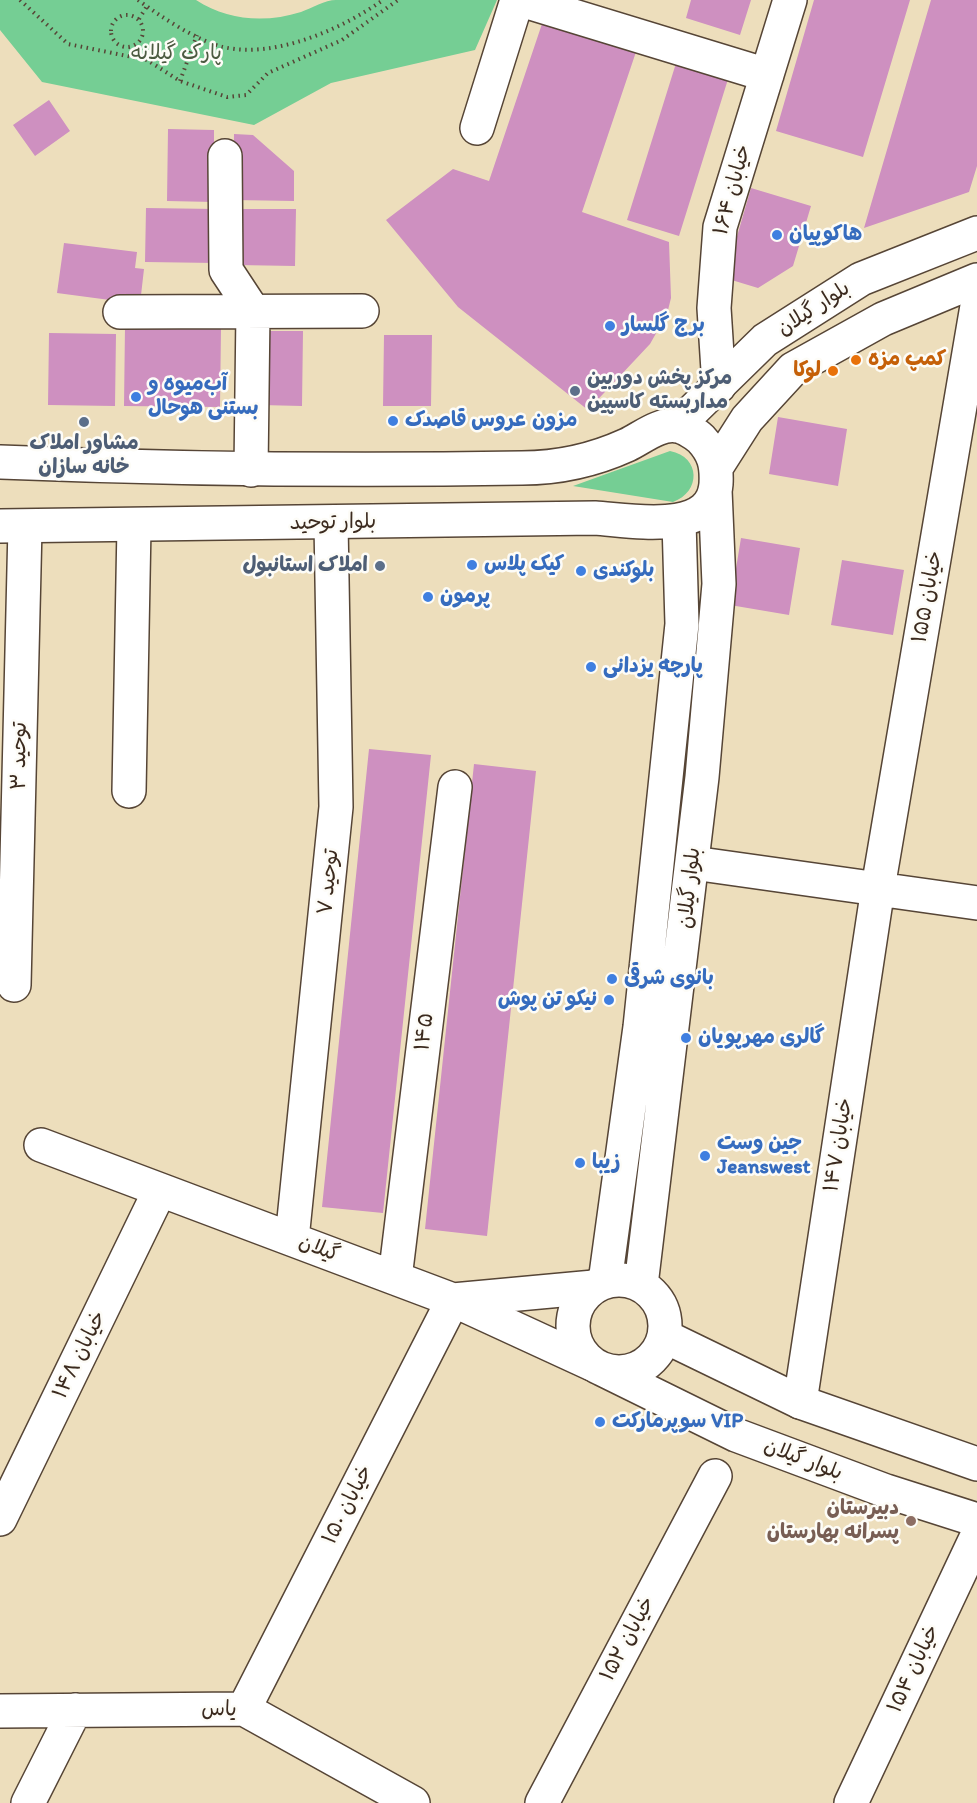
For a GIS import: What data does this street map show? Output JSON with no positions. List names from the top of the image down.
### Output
{
  "streets": {
    "street": [
      "۱۶۴ خیابان",
      "بلوار گیلان",
      "بلوار توحید",
      "خیابان ۱۵۵",
      "توحید ۳",
      "توحید ۷",
      "۱۴۵",
      "خیابان ۱۴۷",
      "گیلان",
      "خیابان ۱۴۸",
      "خیابان ۱۵۰",
      "خیابان ۱۵۲",
      "خیابان ۱۵۴",
      "یاس"
    ]
  },
  "crossings": [
    ["۱۶۴ خیابان", "بلوار گیلان"],
    ["بلوار گیلان", "بلوار توحید"],
    ["بلوار گیلان", "گیلان"],
    ["بلوار توحید", "توحید ۳"],
    ["بلوار توحید", "توحید ۷"],
    ["خیابان ۱۵۵", "خیابان ۱۴۷"],
    ["توحید ۷", "گیلان"],
    ["۱۴۵", "گیلان"],
    ["گیلان", "خیابان ۱۴۸"],
    ["گیلان", "خیابان ۱۵۰"],
    ["خیابان ۱۵۰", "یاس"]
  ],
  "parks": ["پارک گیلانه"],
  "places": [
    "هاکوپیان",
    "برج گلسار",
    "کمپ مزه",
    "لوکا",
    "مرکز پخش دوربین مداربسته کاسپین",
    "آب‌میوه و بستنی هوحال",
    "مزون عروس قاصدک",
    "مشاور املاک خانه سازان",
    "کیک پلاس",
    "املاک استانبول",
    "بلوکندی",
    "پرمون",
    "پارچه یزدانی",
    "بانوی شرقی",
    "نیکو تن پوش",
    "گالری مهرپویان",
    "جین وست Jeanswest",
    "زیبا",
    "سوپرمارکت VIP",
    "دبیرستان پسرانه بهارستان"
  ]
}
